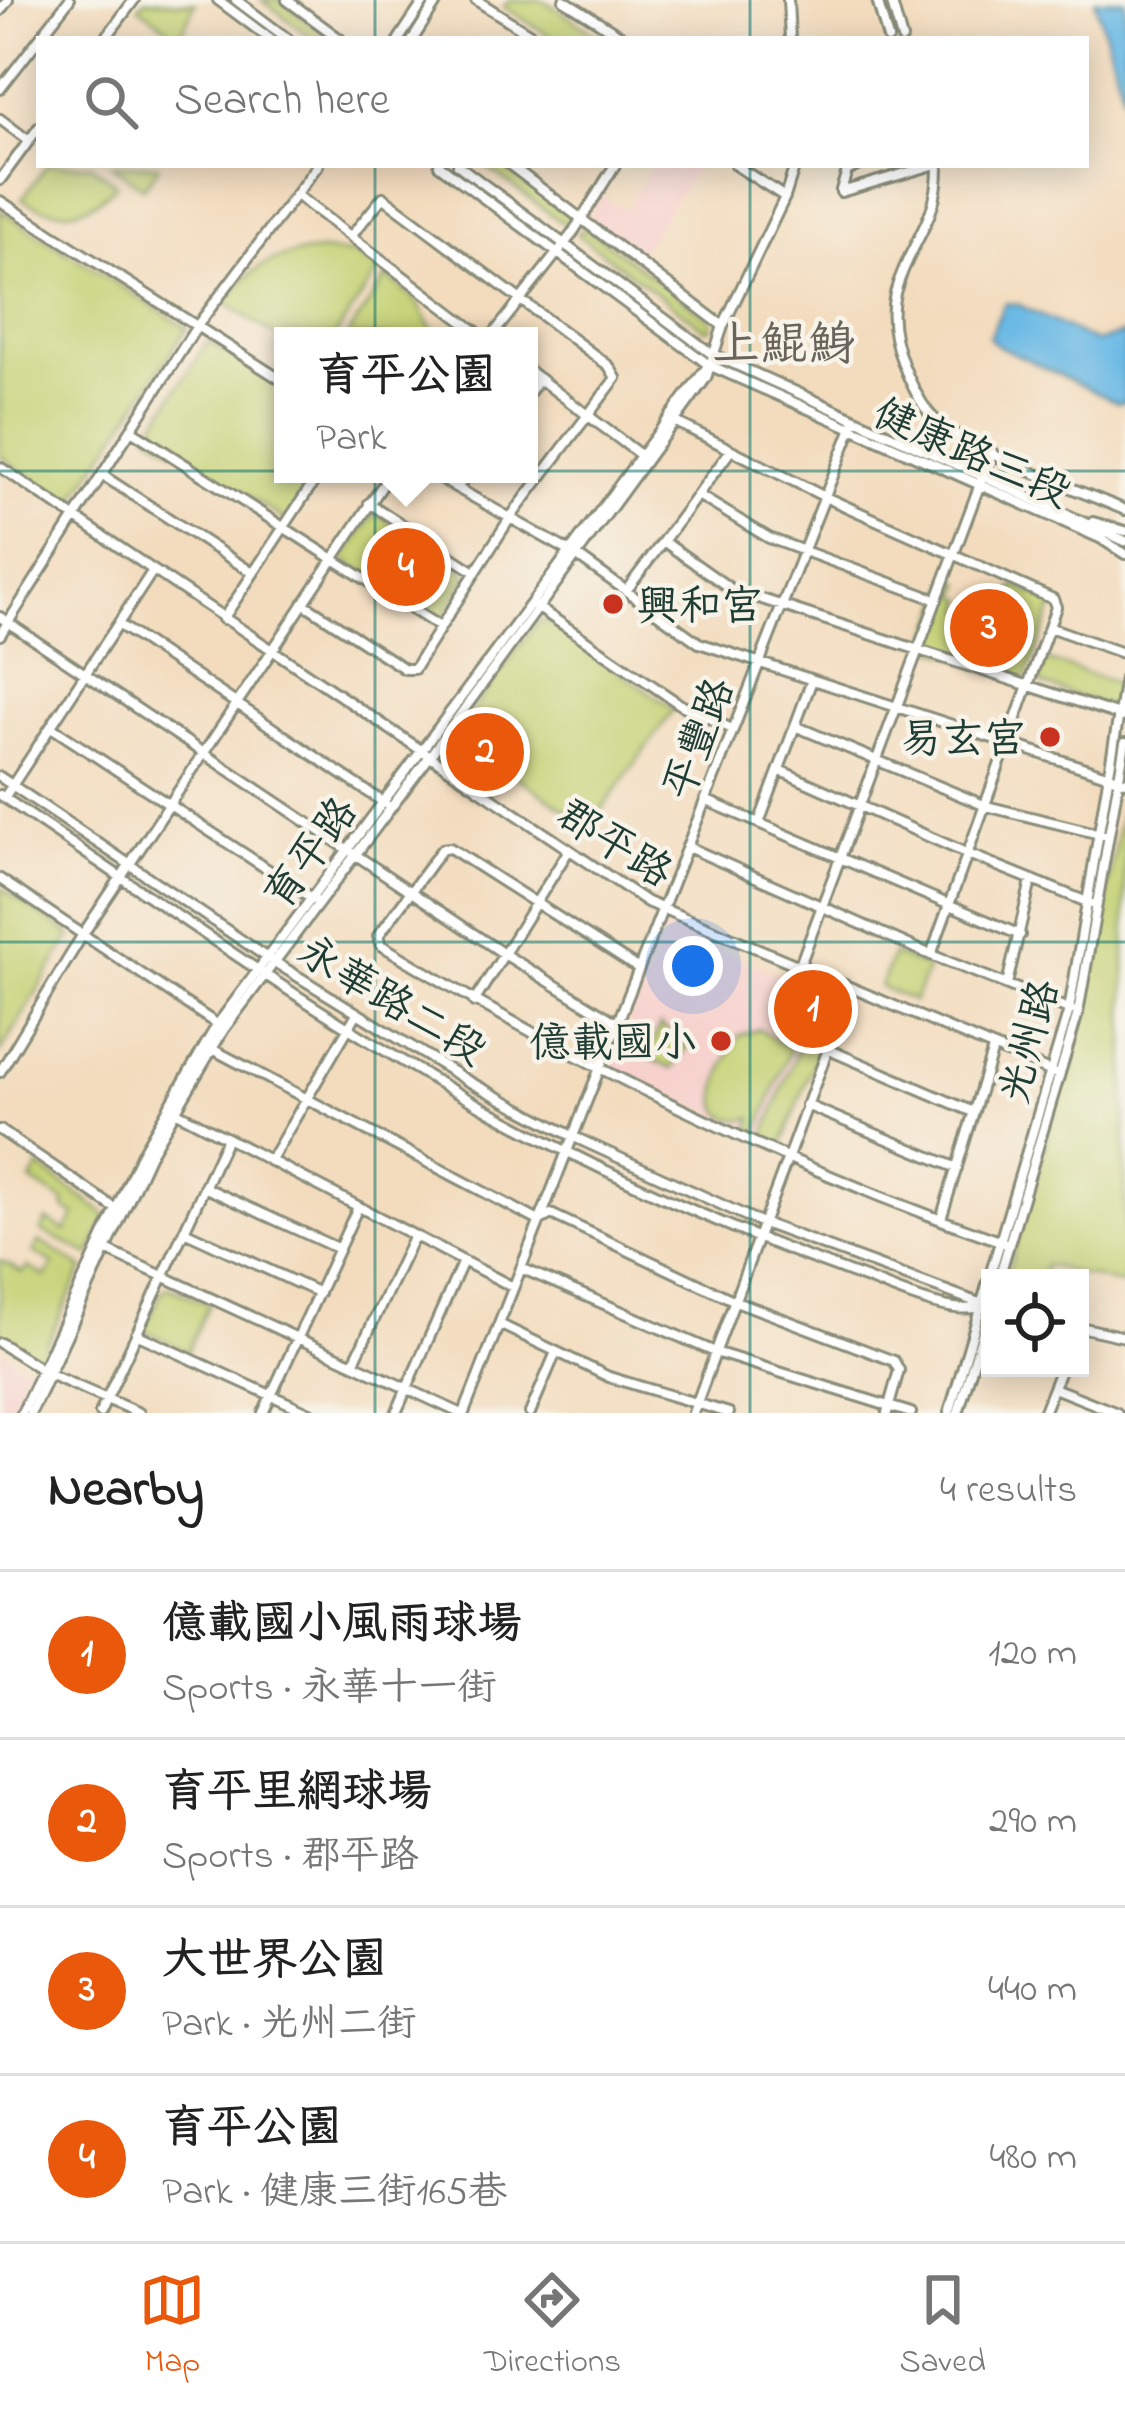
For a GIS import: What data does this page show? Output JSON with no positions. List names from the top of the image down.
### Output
{
  "streets": {
    "street": [
      "健康路三段",
      "平豐路",
      "郡平路",
      "育平路",
      "永華路二段",
      "光州路"
    ]
  },
  "crossings": [
    ["健康路三段", "平豐路"],
    ["健康路三段", "育平路"],
    ["平豐路", "郡平路"],
    ["平豐路", "永華路二段"],
    ["郡平路", "育平路"],
    ["郡平路", "光州路"],
    ["育平路", "永華路二段"]
  ],
  "districts": ["上鯤鯓"],
  "places": ["興和宮", "易玄宮", "億載國小"],
  "page": {
    "search": "Search here",
    "popup": ["育平公園", "Park"],
    "pins": [
      "4",
      "3",
      "2",
      "1"
    ],
    "heading": ["Nearby", "4 results"],
    "list": [
      {
        "mark": "1",
        "name": "億載國小風雨球場",
        "note": "Sports · 永華十一街",
        "value": "120 m"
      },
      {
        "mark": "2",
        "name": "育平里網球場",
        "note": "Sports · 郡平路",
        "value": "290 m"
      },
      {
        "mark": "3",
        "name": "大世界公園",
        "note": "Park · 光州二街",
        "value": "440 m"
      },
      {
        "mark": "4",
        "name": "育平公園",
        "note": "Park · 健康三街165巷",
        "value": "480 m"
      }
    ],
    "nav": ["Map", "Directions", "Saved"]
  }
}
